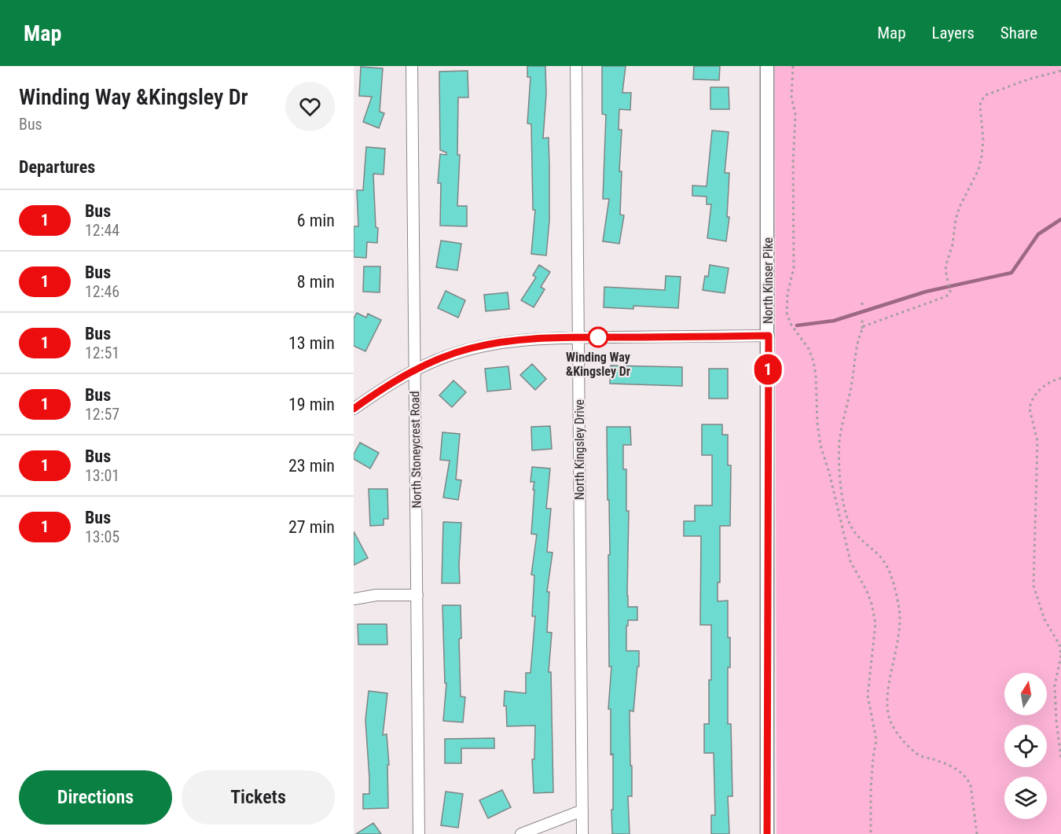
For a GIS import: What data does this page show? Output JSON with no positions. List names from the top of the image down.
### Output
{
  "streets": {
    "street": ["North Kinser Pike", "North Stoneycrest Road", "North Kingsley Drive"]
  },
  "places": ["Winding Way &Kingsley Dr"],
  "lines": ["bus line 1"],
  "north": "top",
  "page": {
    "header": "Map",
    "nav": ["Map", "Layers", "Share"],
    "heading": [
      ["Winding Way &Kingsley Dr", "Bus"],
      "Departures"
    ],
    "on_map": "1",
    "list": [
      {
        "mark": "1",
        "name": "Bus",
        "note": "12:44",
        "value": "6 min"
      },
      {
        "mark": "1",
        "name": "Bus",
        "note": "12:46",
        "value": "8 min"
      },
      {
        "mark": "1",
        "name": "Bus",
        "note": "12:51",
        "value": "13 min"
      },
      {
        "mark": "1",
        "name": "Bus",
        "note": "12:57",
        "value": "19 min"
      },
      {
        "mark": "1",
        "name": "Bus",
        "note": "13:01",
        "value": "23 min"
      },
      {
        "mark": "1",
        "name": "Bus",
        "note": "13:05",
        "value": "27 min"
      }
    ],
    "buttons": ["Directions", "Tickets"]
  }
}
